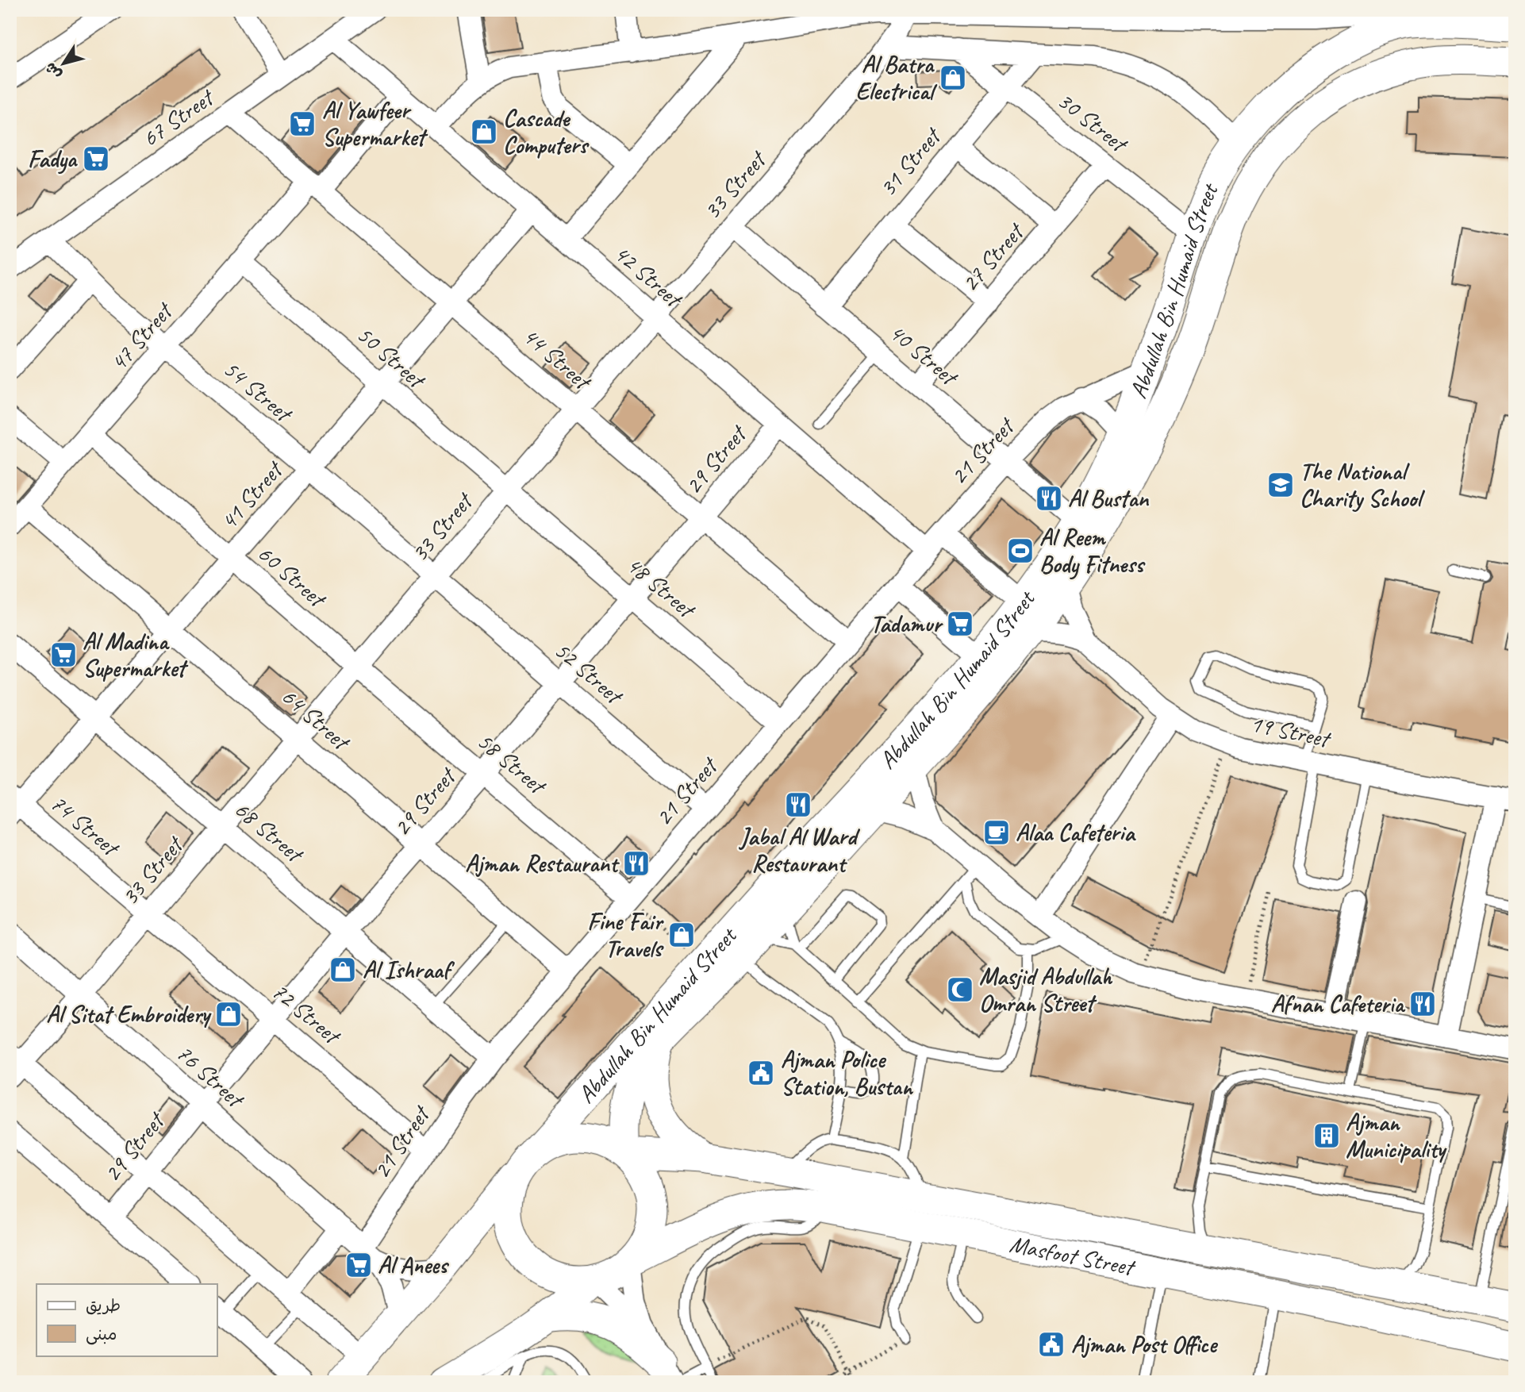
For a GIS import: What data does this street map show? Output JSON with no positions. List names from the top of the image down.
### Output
{
  "streets": {
    "street": [
      "67 Street",
      "30 Street",
      "31 Street",
      "33 Street",
      "27 Street",
      "42 Street",
      "Abdullah Bin Humaid Street",
      "47 Street",
      "40 Street",
      "50 Street",
      "44 Street",
      "54 Street",
      "21 Street",
      "29 Street",
      "41 Street",
      "60 Street",
      "48 Street",
      "52 Street",
      "64 Street",
      "19 Street",
      "58 Street",
      "74 Street",
      "68 Street",
      "72 Street",
      "76 Street",
      "Masfoot Street"
    ]
  },
  "crossings": [
    ["67 Street", "42 Street"],
    ["67 Street", "44 Street"],
    ["67 Street", "54 Street"],
    ["30 Street", "31 Street"],
    ["30 Street", "27 Street"],
    ["30 Street", "Abdullah Bin Humaid Street"],
    ["31 Street", "40 Street"],
    ["33 Street", "42 Street"],
    ["33 Street", "40 Street"],
    ["33 Street", "50 Street"],
    ["33 Street", "44 Street"],
    ["33 Street", "54 Street"],
    ["33 Street", "60 Street"],
    ["33 Street", "48 Street"],
    ["33 Street", "52 Street"],
    ["33 Street", "64 Street"],
    ["33 Street", "58 Street"],
    ["33 Street", "74 Street"],
    ["33 Street", "68 Street"],
    ["33 Street", "72 Street"],
    ["33 Street", "76 Street"],
    ["27 Street", "40 Street"],
    ["42 Street", "47 Street"],
    ["42 Street", "21 Street"],
    ["42 Street", "29 Street"],
    ["42 Street", "41 Street"],
    ["Abdullah Bin Humaid Street", "40 Street"],
    ["Abdullah Bin Humaid Street", "21 Street"],
    ["Abdullah Bin Humaid Street", "19 Street"],
    ["Abdullah Bin Humaid Street", "76 Street"],
    ["Abdullah Bin Humaid Street", "Masfoot Street"],
    ["47 Street", "50 Street"],
    ["47 Street", "44 Street"],
    ["47 Street", "54 Street"],
    ["47 Street", "60 Street"],
    ["47 Street", "64 Street"],
    ["40 Street", "21 Street"],
    ["50 Street", "41 Street"],
    ["50 Street", "48 Street"],
    ["44 Street", "21 Street"],
    ["44 Street", "29 Street"],
    ["44 Street", "41 Street"],
    ["54 Street", "41 Street"],
    ["54 Street", "52 Street"],
    ["21 Street", "48 Street"],
    ["21 Street", "52 Street"],
    ["21 Street", "64 Street"],
    ["21 Street", "58 Street"],
    ["21 Street", "68 Street"],
    ["21 Street", "72 Street"],
    ["21 Street", "76 Street"],
    ["29 Street", "48 Street"],
    ["29 Street", "52 Street"],
    ["29 Street", "64 Street"],
    ["29 Street", "58 Street"],
    ["29 Street", "68 Street"],
    ["29 Street", "72 Street"],
    ["29 Street", "76 Street"],
    ["41 Street", "60 Street"],
    ["41 Street", "64 Street"],
    ["41 Street", "74 Street"],
    ["41 Street", "68 Street"],
    ["60 Street", "58 Street"],
    ["74 Street", "72 Street"]
  ],
  "places": {
    "shop": [
      "Al Batra Electrical",
      "Cascade Computers",
      "Fine Fair Travels",
      "Al Ishraaf",
      "Al Sitat Embroidery"
    ],
    "supermarket": [
      "Al Yawfeer Supermarket",
      "Fadya",
      "Tadamur",
      "Al Madina Supermarket",
      "Al Anees"
    ],
    "school or university": ["The National Charity School"],
    "restaurant": [
      "Al Bustan",
      "Jabal Al Ward Restaurant",
      "Ajman Restaurant",
      "Afnan Cafeteria"
    ],
    "sports": ["Al Reem Body Fitness"],
    "cafe": ["Alaa Cafeteria"],
    "mosque": ["Masjid Abdullah Omran Street"],
    "public building": ["Ajman Police Station, Bustan", "Ajman Post Office"],
    "building": ["Ajman Municipality"]
  },
  "legend": ["طريق", "مبنى"],
  "north": "bottom left"
}
